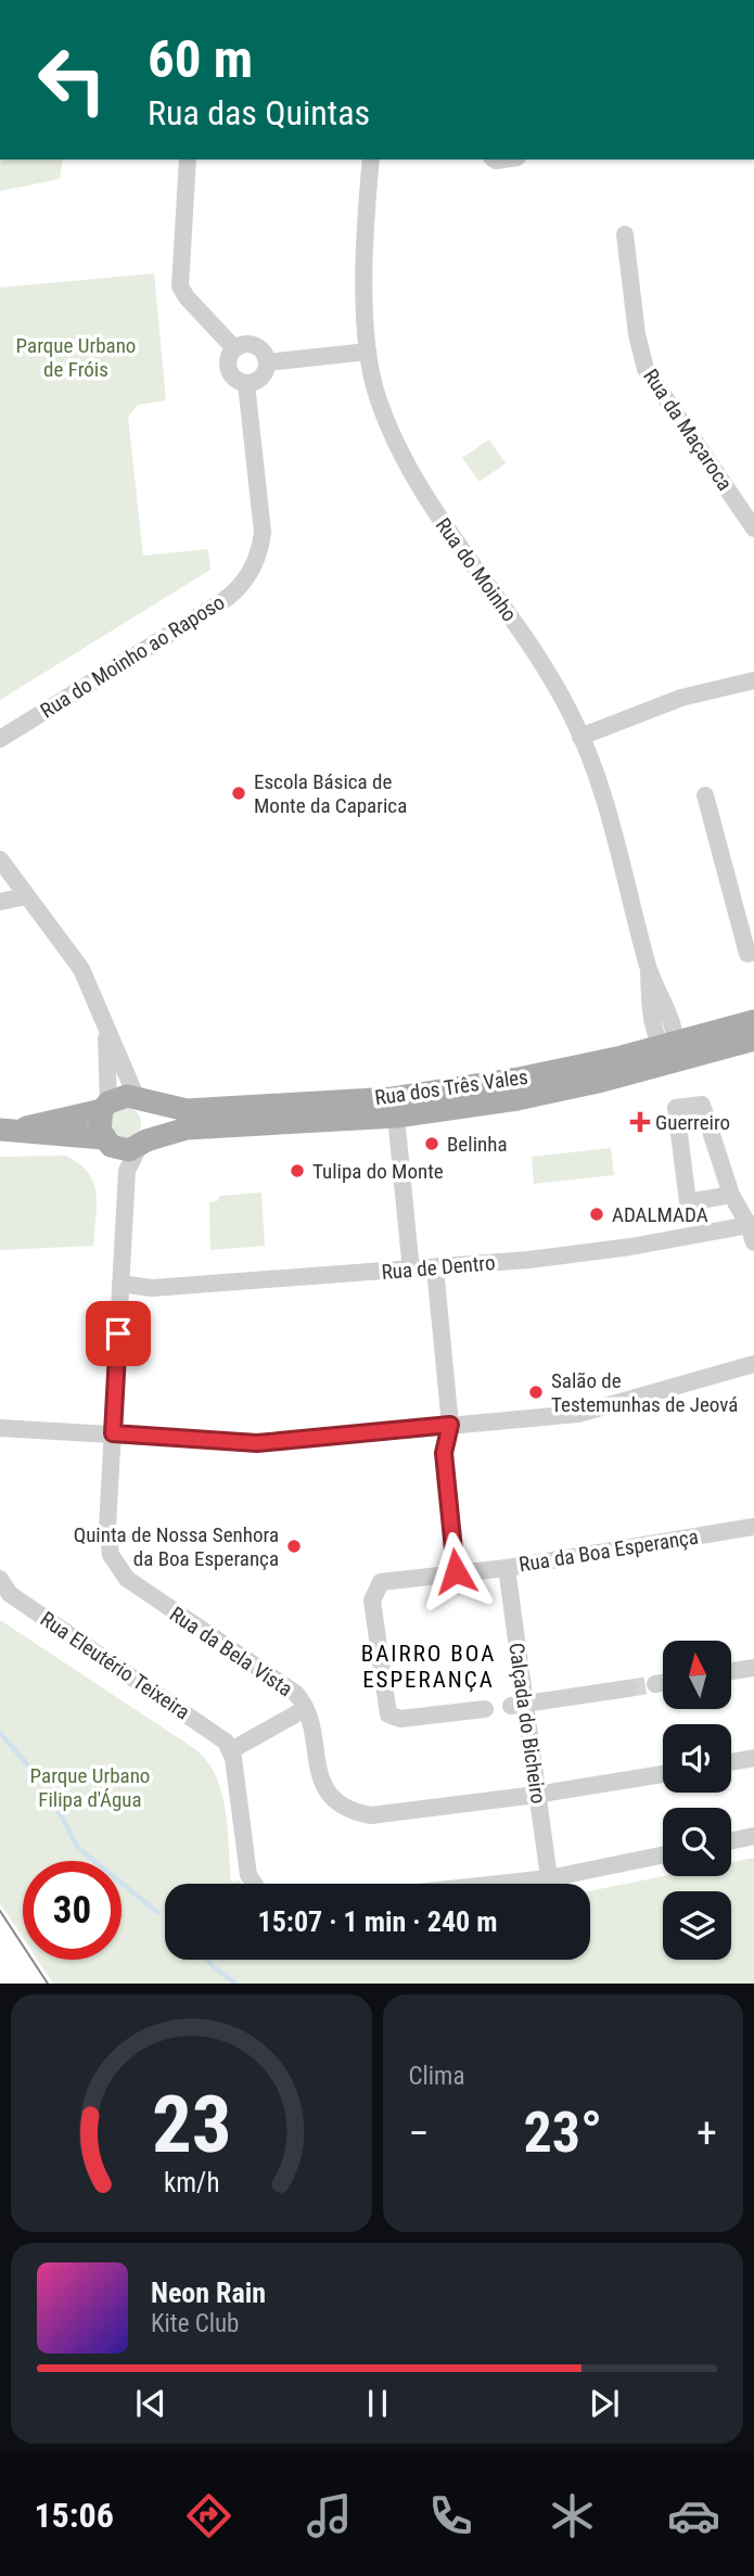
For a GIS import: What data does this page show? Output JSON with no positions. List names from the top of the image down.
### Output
{
  "streets": {
    "main road": ["Rua dos Três Vales"],
    "street": [
      "Rua da Maçaroca",
      "Rua do Moinho",
      "Rua do Moinho ao Raposo",
      "Rua de Dentro",
      "Rua da Boa Esperança",
      "Rua da Bela Vista",
      "Rua Eleutério Teixeira",
      "Calçada do Bicheiro"
    ]
  },
  "crossings": [
    ["Rua do Moinho", "Rua dos Três Vales"],
    ["Rua dos Três Vales", "Rua da Bela Vista"],
    ["Rua de Dentro", "Rua da Bela Vista"],
    ["Rua da Boa Esperança", "Calçada do Bicheiro"],
    ["Rua da Bela Vista", "Calçada do Bicheiro"]
  ],
  "districts": ["BAIRRO BOA ESPERANÇA"],
  "parks": ["Parque Urbano de Fróis", "Parque Urbano Filipa d'Água"],
  "places": {
    "other": [
      "Escola Básica de Monte da Caparica",
      "Belinha",
      "Tulipa do Monte",
      "ADALMADA",
      "Salão de Testemunhas de Jeová",
      "Quinta de Nossa Senhora da Boa Esperança"
    ],
    "health": ["Guerreiro"]
  },
  "north": "top",
  "page": {
    "turn": ["60 m", "Rua das Quintas"],
    "limit": "30",
    "trip": "15:07 · 1 min · 240 m",
    "tile": "Clima",
    "heat": ["−", "23°", "+"],
    "song": ["Neon Rain", "Kite Club"],
    "tabs": "15:06",
    "gauge": ["23", "km/h"]
  }
}
